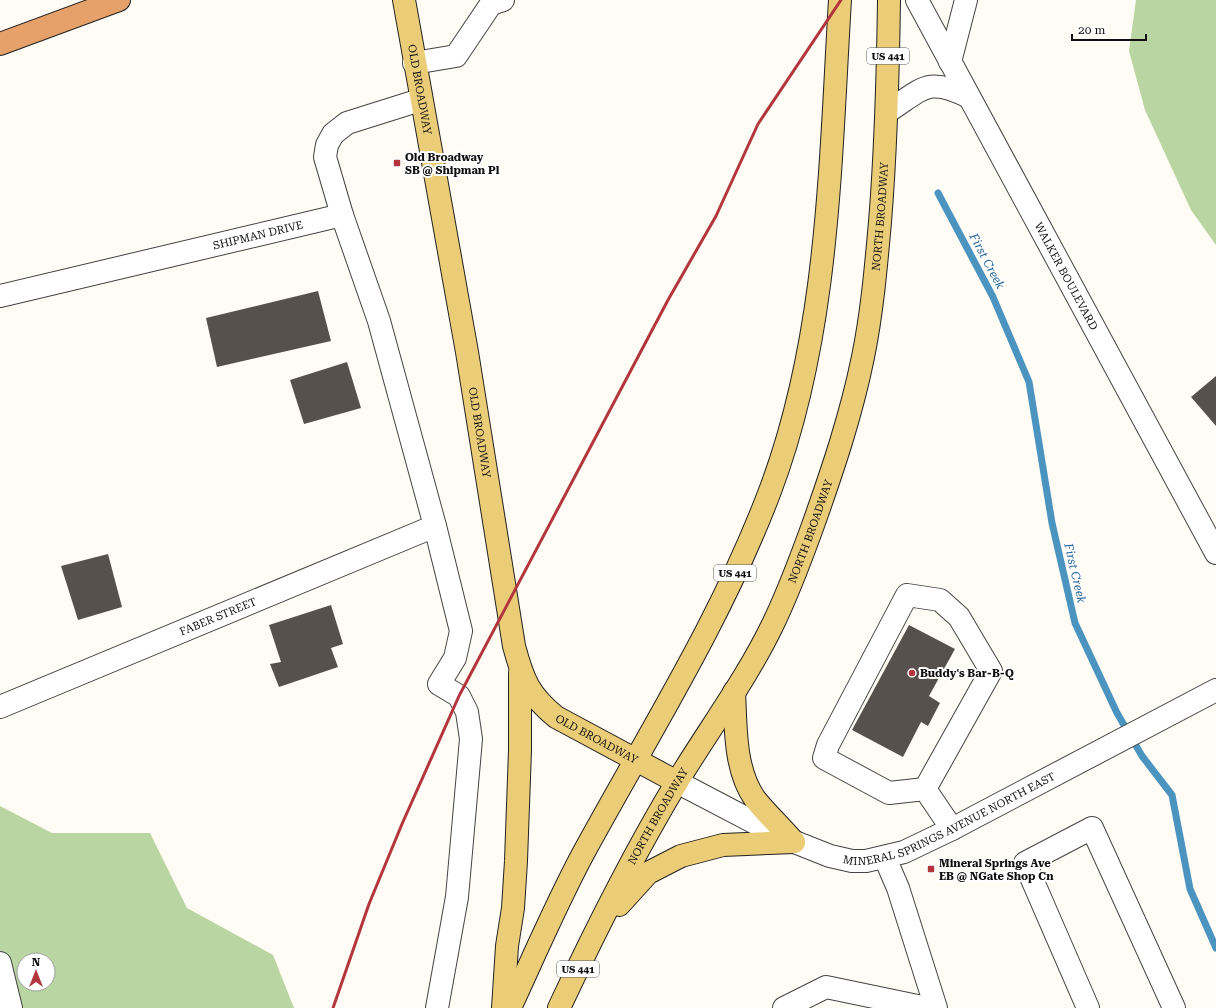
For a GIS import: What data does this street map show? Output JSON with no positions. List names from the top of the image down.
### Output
{
  "streets": {
    "main road": ["US 441", "OLD BROADWAY", "NORTH BROADWAY"],
    "street": [
      "SHIPMAN DRIVE",
      "WALKER BOULEVARD",
      "FABER STREET",
      "MINERAL SPRINGS AVENUE NORTH EAST"
    ]
  },
  "crossings": [
    ["US 441", "OLD BROADWAY"],
    ["OLD BROADWAY", "NORTH BROADWAY"],
    ["OLD BROADWAY", "MINERAL SPRINGS AVENUE NORTH EAST"],
    ["NORTH BROADWAY", "MINERAL SPRINGS AVENUE NORTH EAST"]
  ],
  "water": ["First Creek"],
  "places": {
    "transit": ["Old Broadway SB @ Shipman Pl", "Mineral Springs Ave EB @ NGate Shop Cn"],
    "other": ["Buddy's Bar-B-Q"]
  },
  "scale_bar": "20 m",
  "north": "top"
}
